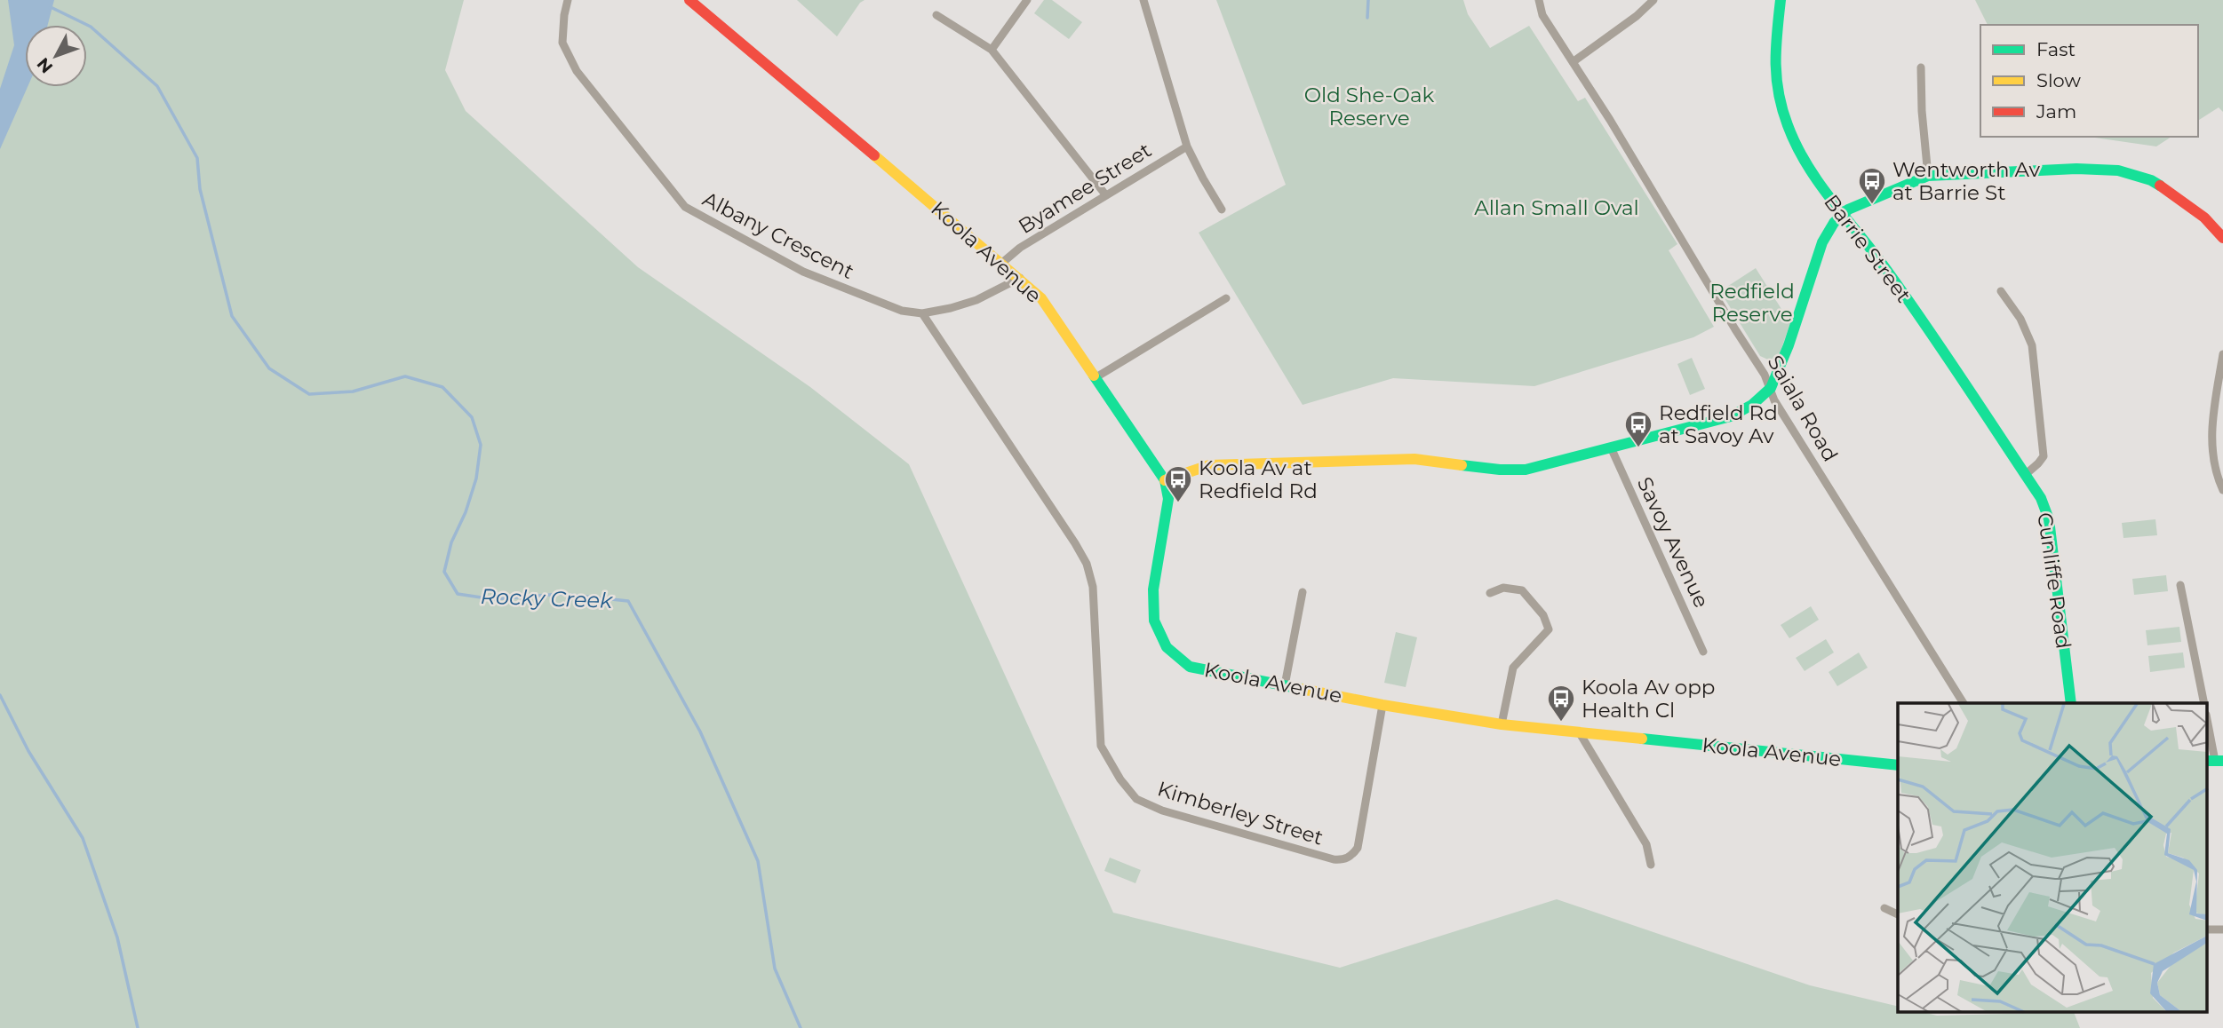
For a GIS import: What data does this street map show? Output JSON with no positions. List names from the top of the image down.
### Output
{
  "streets": {
    "street": [
      "Byamee Street",
      "Albany Crescent",
      "Barrie Street",
      "Koola Avenue",
      "Saiala Road",
      "Savoy Avenue",
      "Cunliffe Road",
      "Kimberley Street"
    ]
  },
  "crossings": [
    ["Byamee Street", "Koola Avenue"],
    ["Albany Crescent", "Koola Avenue"],
    ["Albany Crescent", "Kimberley Street"],
    ["Barrie Street", "Cunliffe Road"],
    ["Koola Avenue", "Kimberley Street"]
  ],
  "water": ["Rocky Creek"],
  "parks": ["Old She-Oak Reserve", "Allan Small Oval", "Redfield Reserve"],
  "places": {
    "bus stop": [
      "Wentworth Av at Barrie St",
      "Redfield Rd at Savoy Av",
      "Koola Av at Redfield Rd",
      "Koola Av opp Health Cl"
    ]
  },
  "legend": ["Fast", "Slow", "Jam"],
  "north": "bottom left"
}
